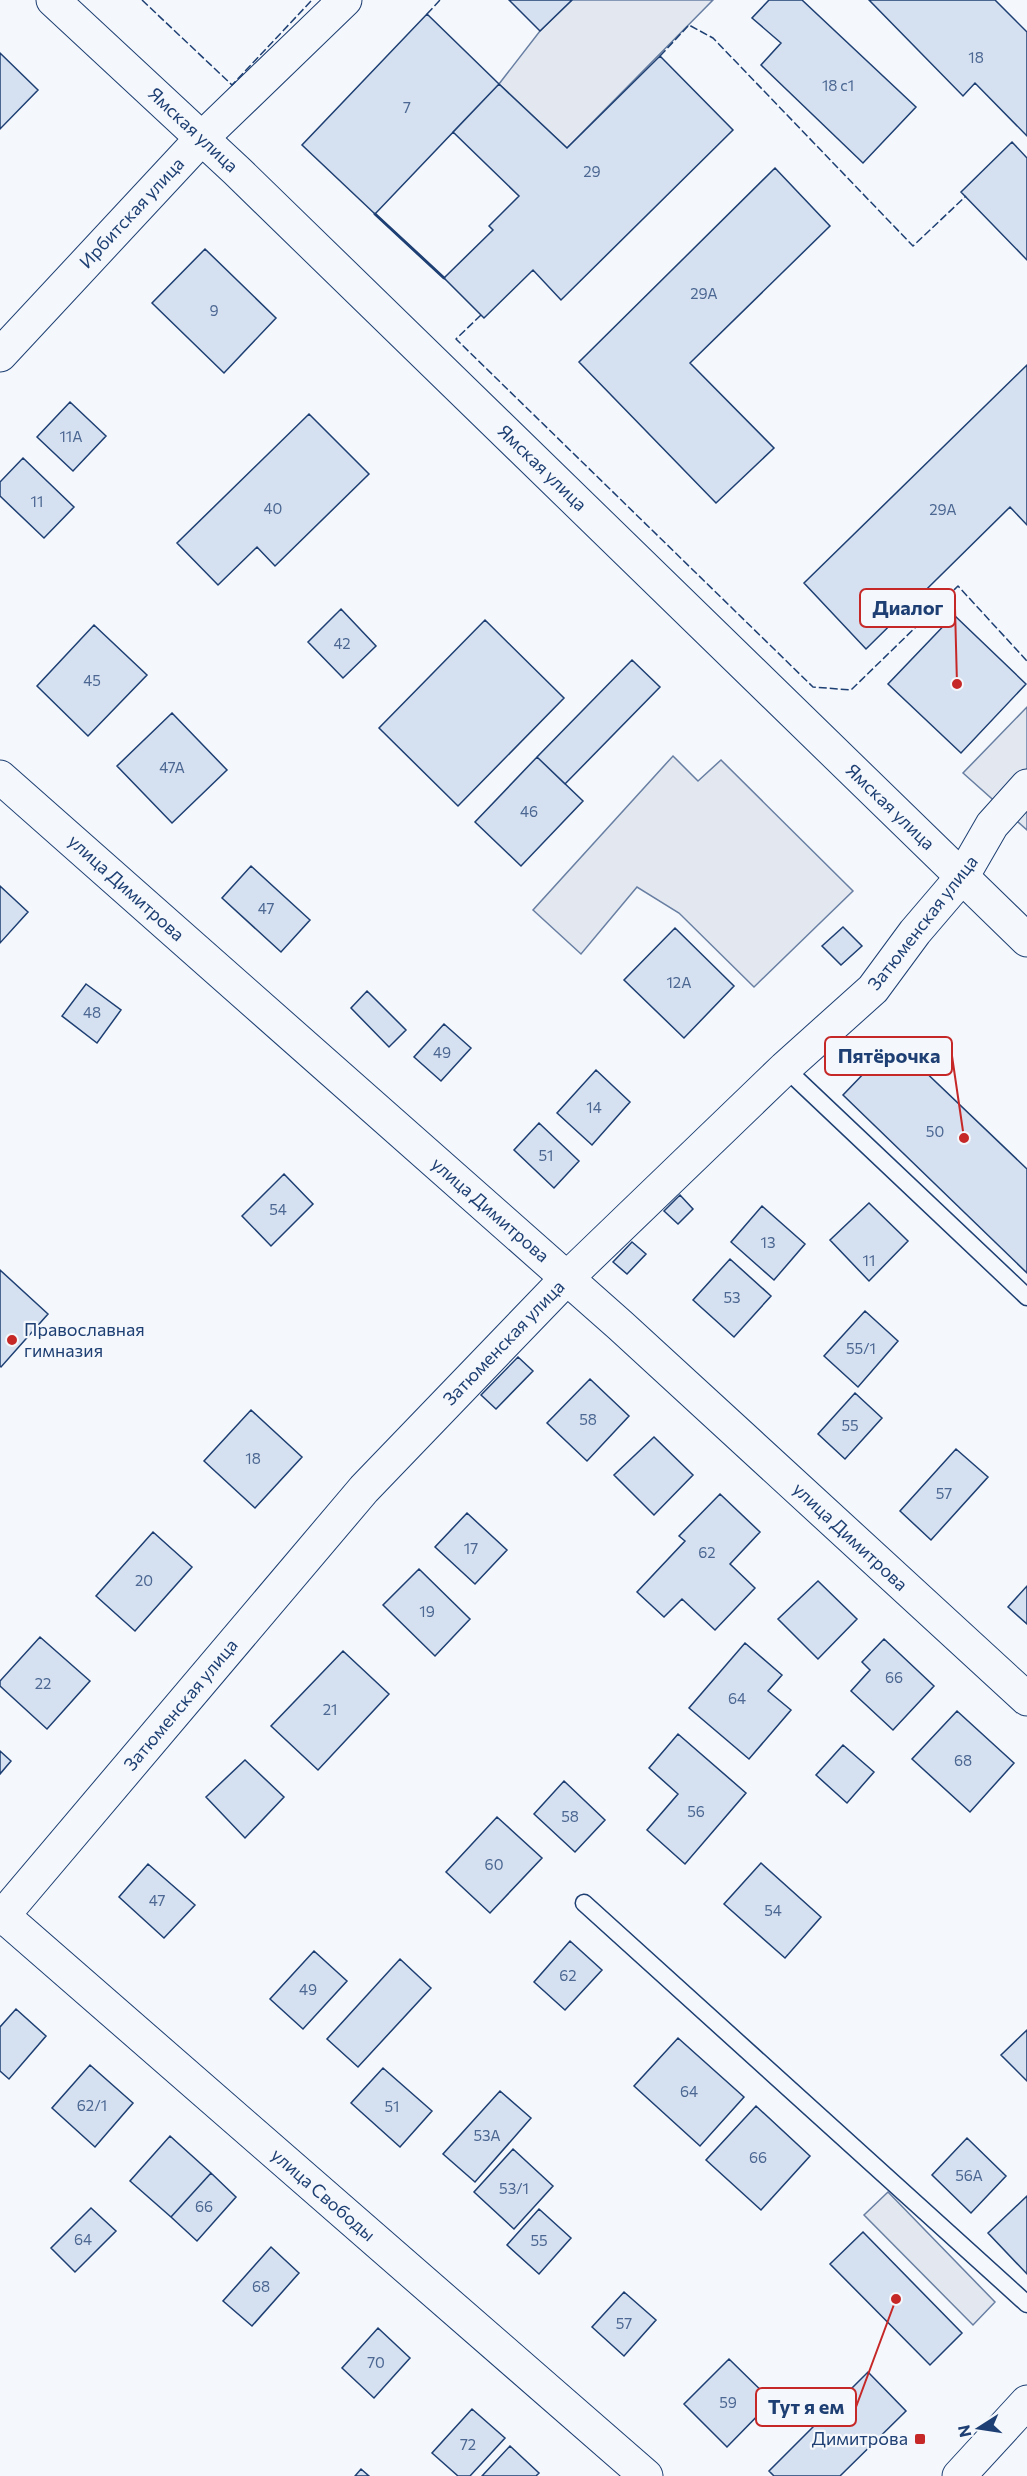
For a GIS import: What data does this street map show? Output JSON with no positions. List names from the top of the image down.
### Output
{
  "streets": {
    "street": [
      "Ямская улица",
      "Ирбитская улица",
      "улица Димитрова",
      "Затюменская улица",
      "улица Свободы"
    ]
  },
  "crossings": [
    ["Ямская улица", "Ирбитская улица"],
    ["Ямская улица", "Затюменская улица"],
    ["улица Димитрова", "Затюменская улица"],
    ["Затюменская улица", "улица Свободы"]
  ],
  "places": {
    "other": [
      "Диалог",
      "Пятёрочка",
      "Православная гимназия",
      "Тут я ем"
    ],
    "transit": ["Димитрова"]
  },
  "house_numbers": [
    "18",
    "18 c1",
    "7",
    "29",
    "29А",
    "9",
    "11А",
    "11",
    "40",
    "29А",
    "42",
    "45",
    "47А",
    "46",
    "47",
    "12А",
    "48",
    "49",
    "14",
    "50",
    "51",
    "54",
    "13",
    "11",
    "53",
    "55/1",
    "58",
    "55",
    "18",
    "57",
    "17",
    "62",
    "20",
    "19",
    "66",
    "22",
    "64",
    "21",
    "68",
    "56",
    "58",
    "60",
    "47",
    "54",
    "62",
    "49",
    "64",
    "62/1",
    "51",
    "53А",
    "66",
    "56А",
    "53/1",
    "66",
    "64",
    "55",
    "68",
    "57",
    "70",
    "59",
    "72"
  ],
  "north": "left"
}
